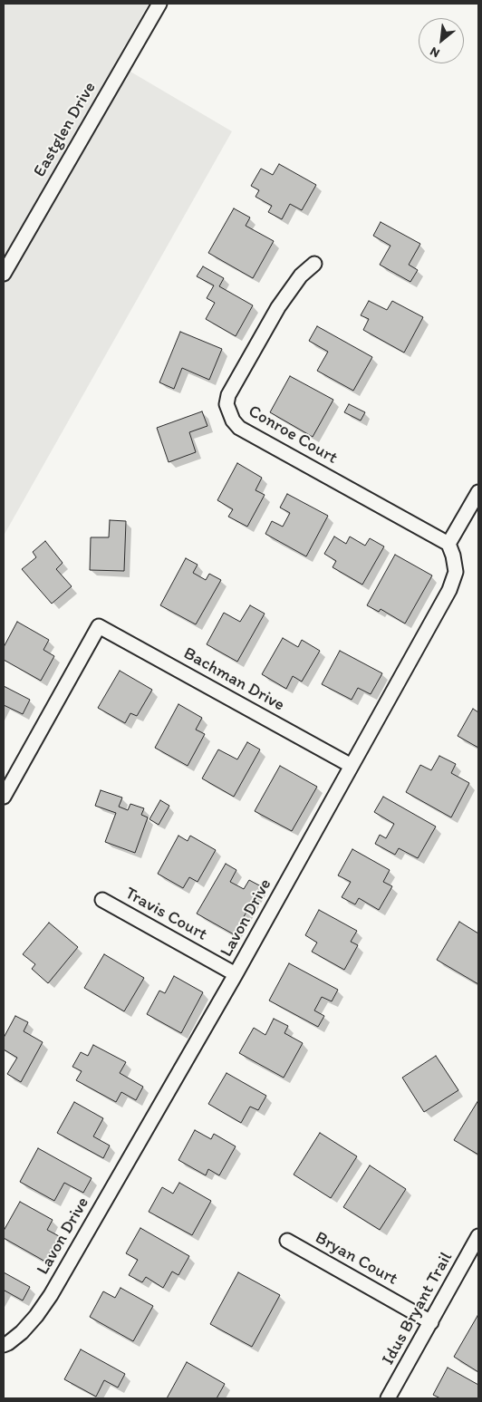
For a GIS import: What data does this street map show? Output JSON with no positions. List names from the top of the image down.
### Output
{
  "streets": {
    "street": [
      "Eastglen Drive",
      "Conroe Court",
      "Bachman Drive",
      "Travis Court",
      "Lavon Drive",
      "Bryan Court",
      "Idus Bryant Trail"
    ]
  },
  "crossings": [
    ["Conroe Court", "Lavon Drive"],
    ["Bachman Drive", "Lavon Drive"],
    ["Travis Court", "Lavon Drive"],
    ["Bryan Court", "Idus Bryant Trail"]
  ],
  "north": "bottom left"
}
